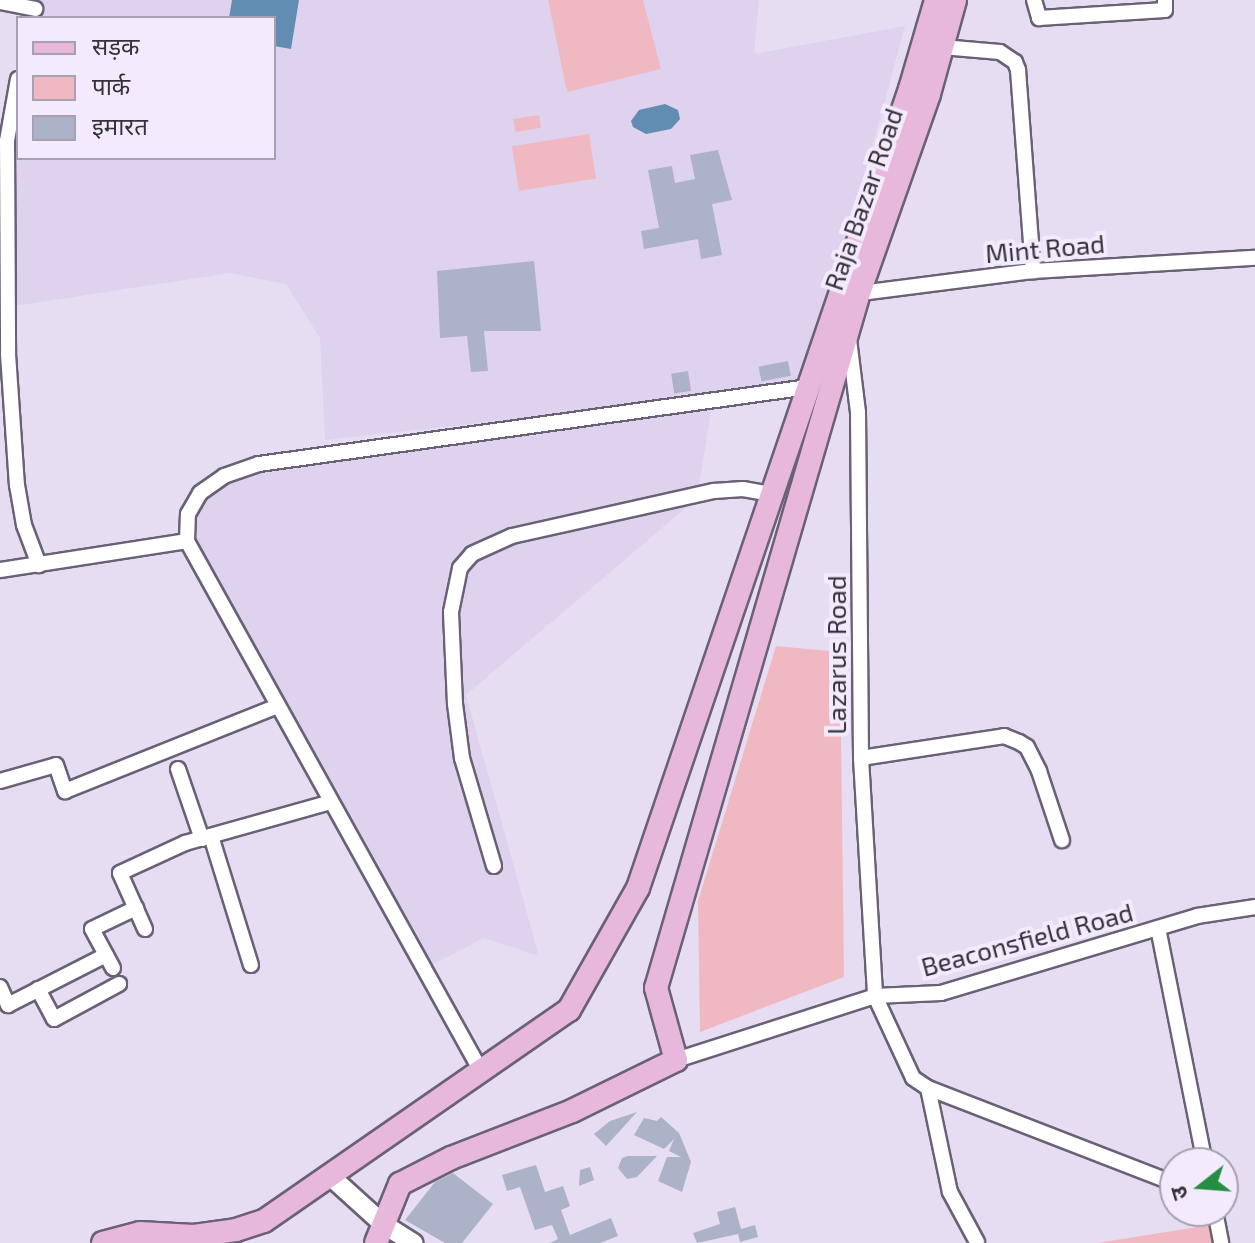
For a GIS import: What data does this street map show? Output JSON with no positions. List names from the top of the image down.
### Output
{
  "streets": {
    "main road": ["Raja Bazar Road"],
    "street": ["Mint Road", "Lazarus Road", "Beaconsfield Road"]
  },
  "crossings": [
    ["Raja Bazar Road", "Mint Road"],
    ["Raja Bazar Road", "Lazarus Road"],
    ["Raja Bazar Road", "Beaconsfield Road"],
    ["Lazarus Road", "Beaconsfield Road"]
  ],
  "legend": ["सड़क", "पार्क", "इमारत"],
  "north": "left"
}
